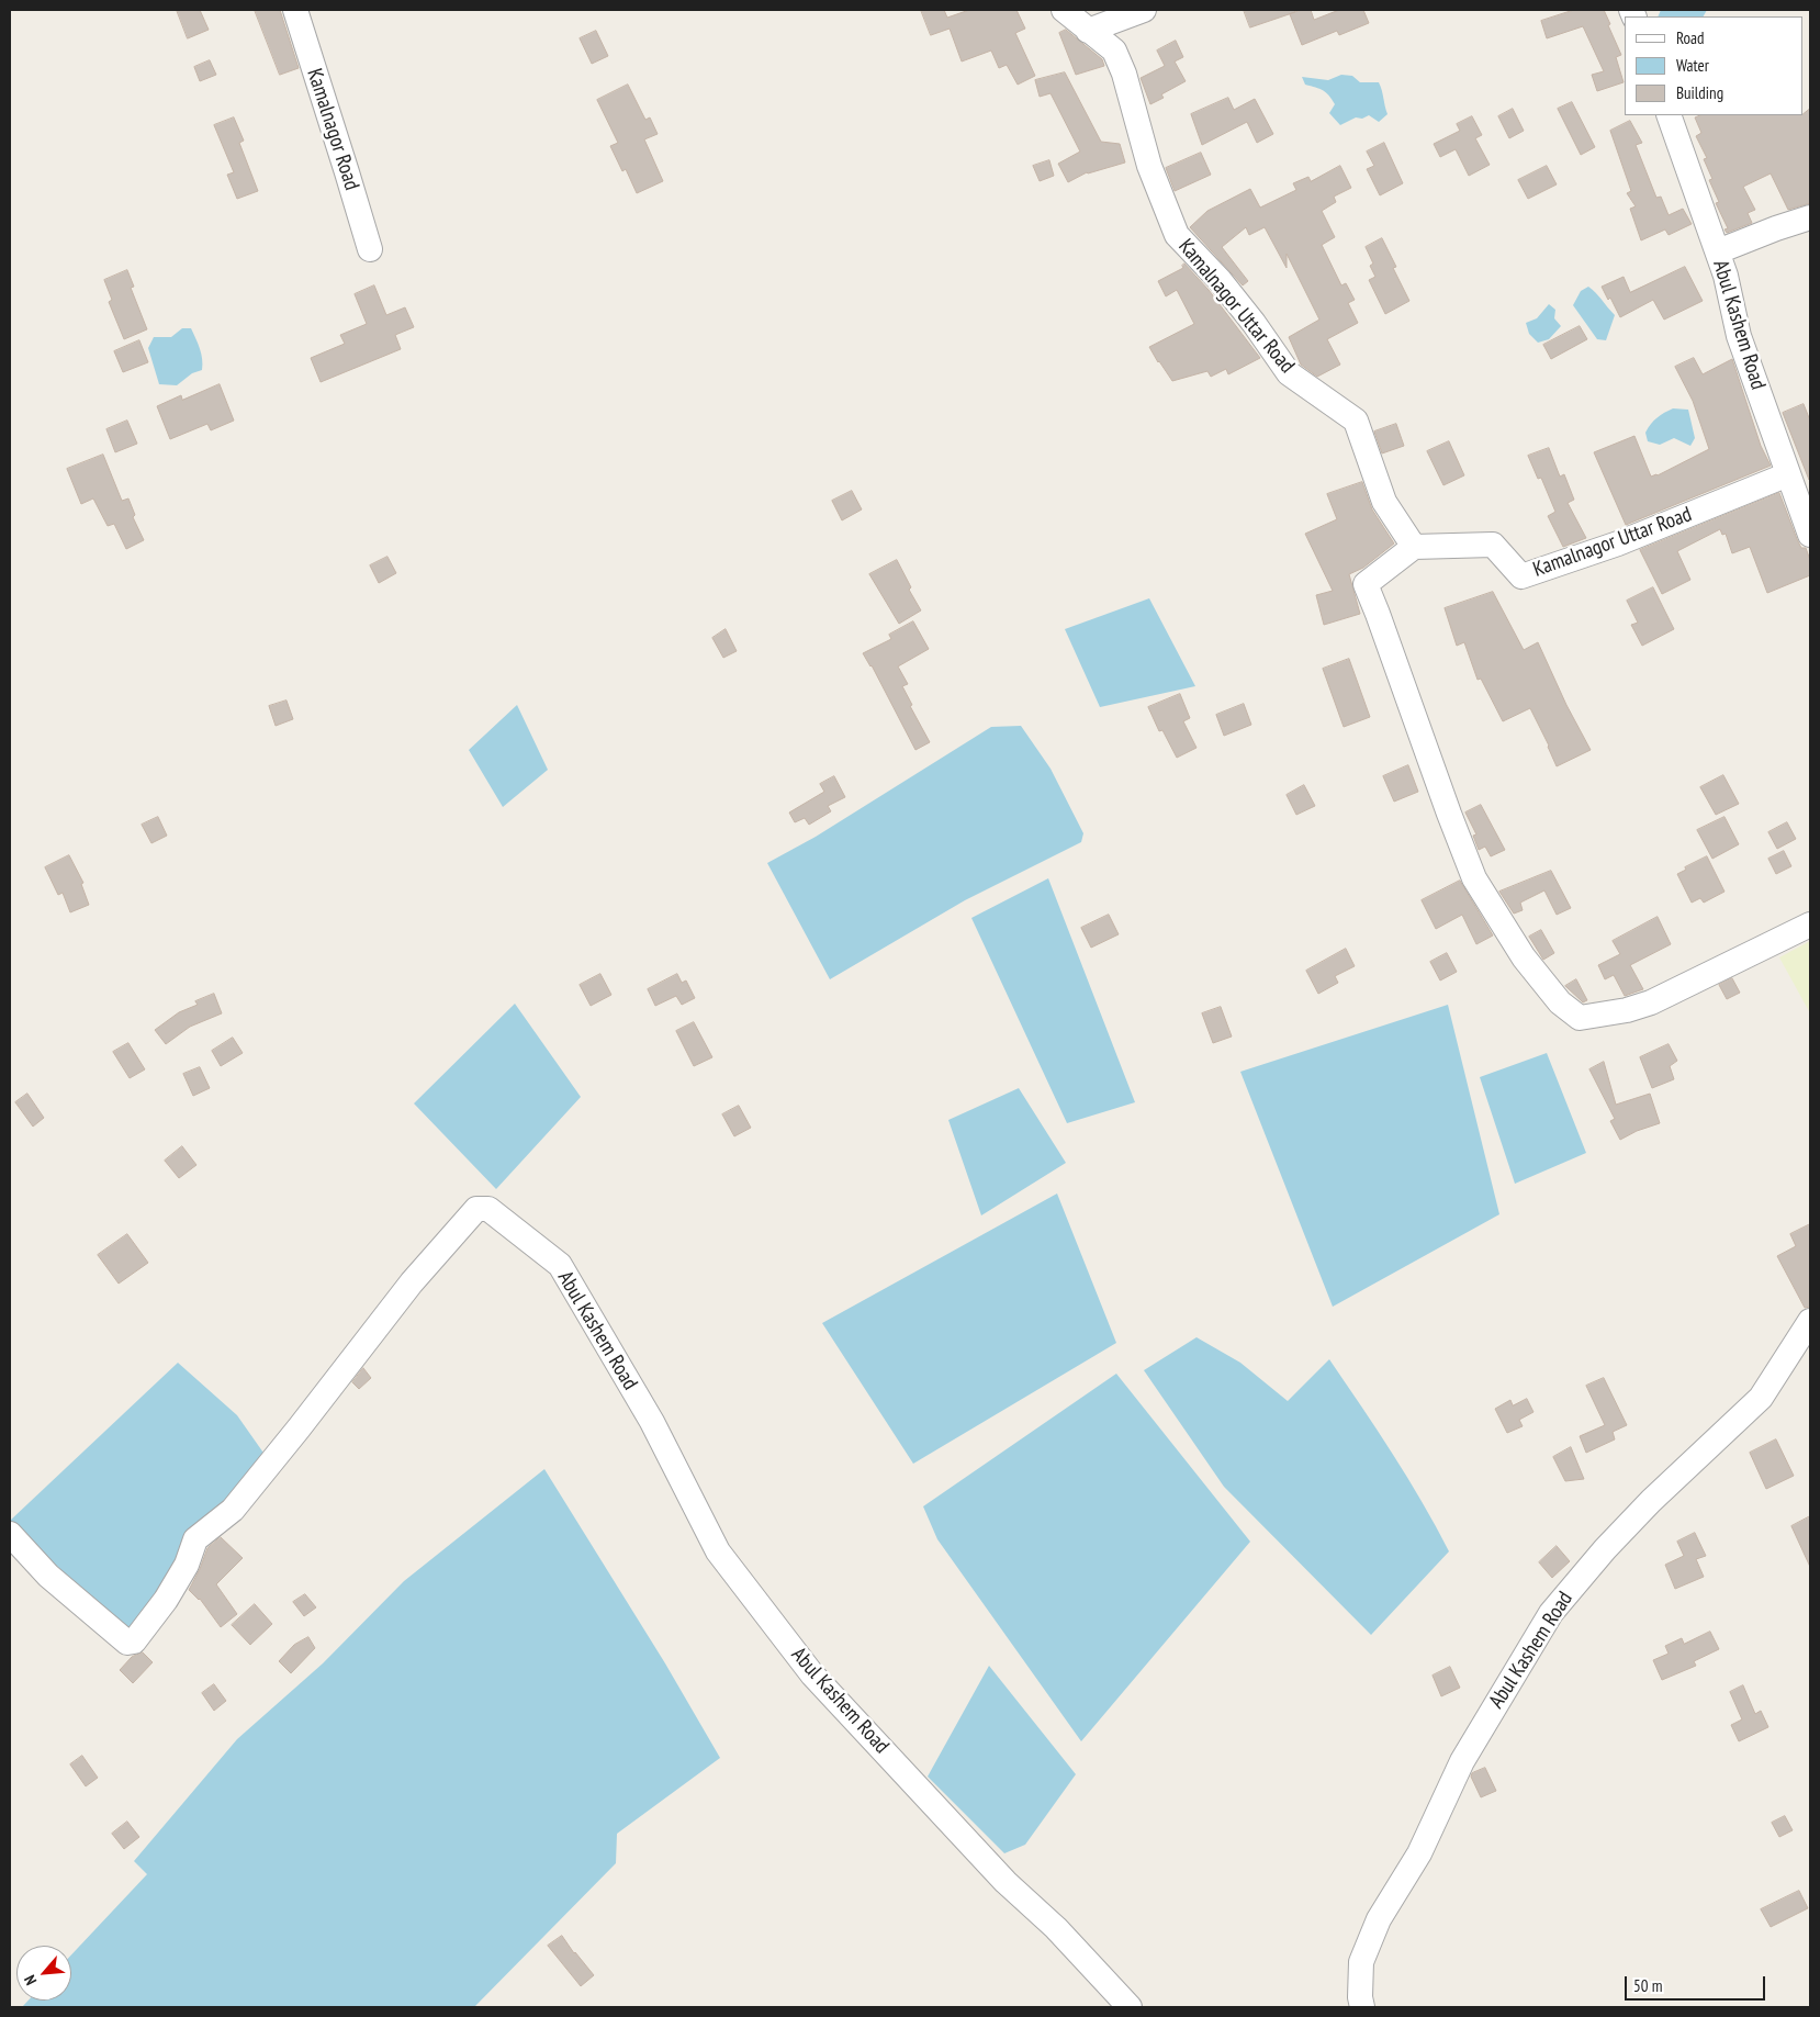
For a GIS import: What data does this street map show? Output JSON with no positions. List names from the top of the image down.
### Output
{
  "streets": {
    "street": ["Kamalnagor Road", "Kamalnagor Uttar Road", "Abul Kashem Road"]
  },
  "crossings": [
    ["Kamalnagor Uttar Road", "Abul Kashem Road"]
  ],
  "legend": ["Road", "Water", "Building"],
  "scale_bar": "50 m",
  "north": "bottom left"
}
